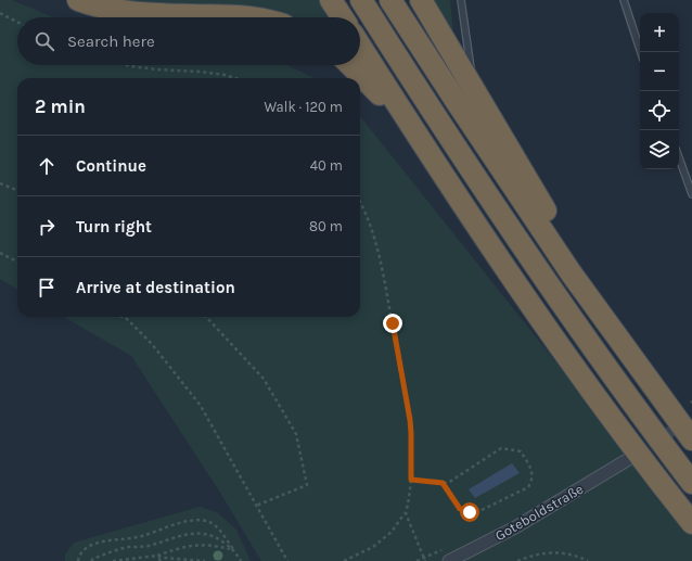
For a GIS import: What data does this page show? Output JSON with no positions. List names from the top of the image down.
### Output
{
  "streets": {
    "street": ["Goteboldstraße"]
  },
  "page": {
    "map_buttons": ["+", "−"],
    "search": "Search here",
    "heading": ["2 min", "Walk · 120 m"],
    "list": [
      ["Continue", "40 m"],
      ["Turn right", "80 m"],
      "Arrive at destination"
    ]
  }
}
